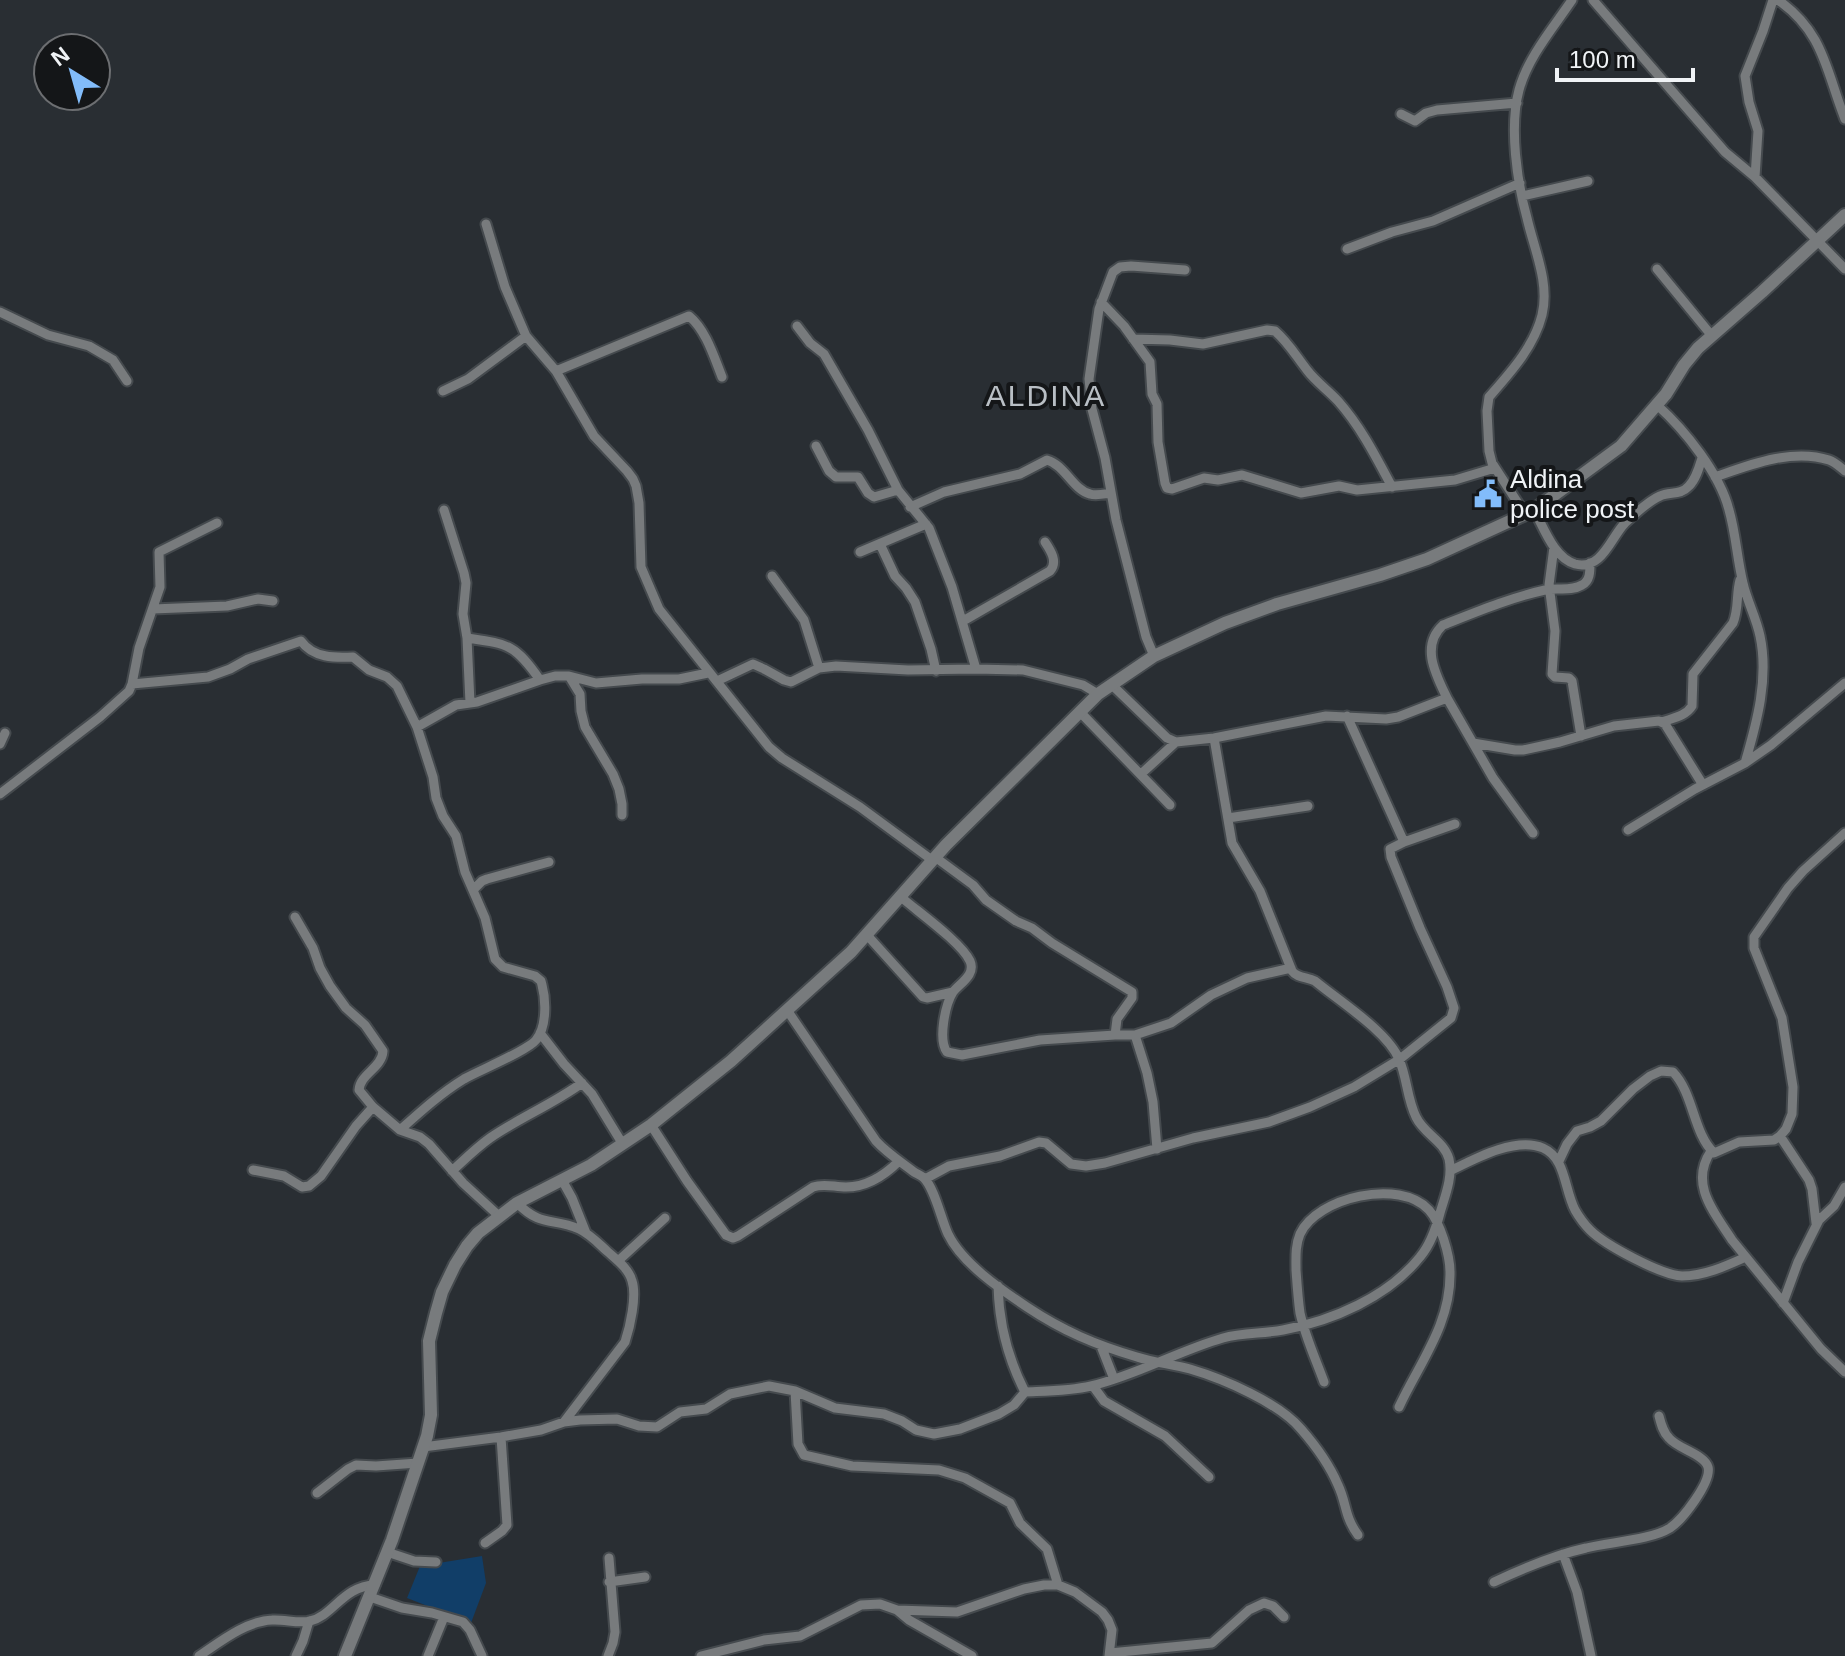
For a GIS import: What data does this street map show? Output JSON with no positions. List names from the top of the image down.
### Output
{
  "districts": ["ALDINA"],
  "places": {
    "public building": ["Aldina police post"]
  },
  "scale_bar": "100 m",
  "north": "top left"
}
